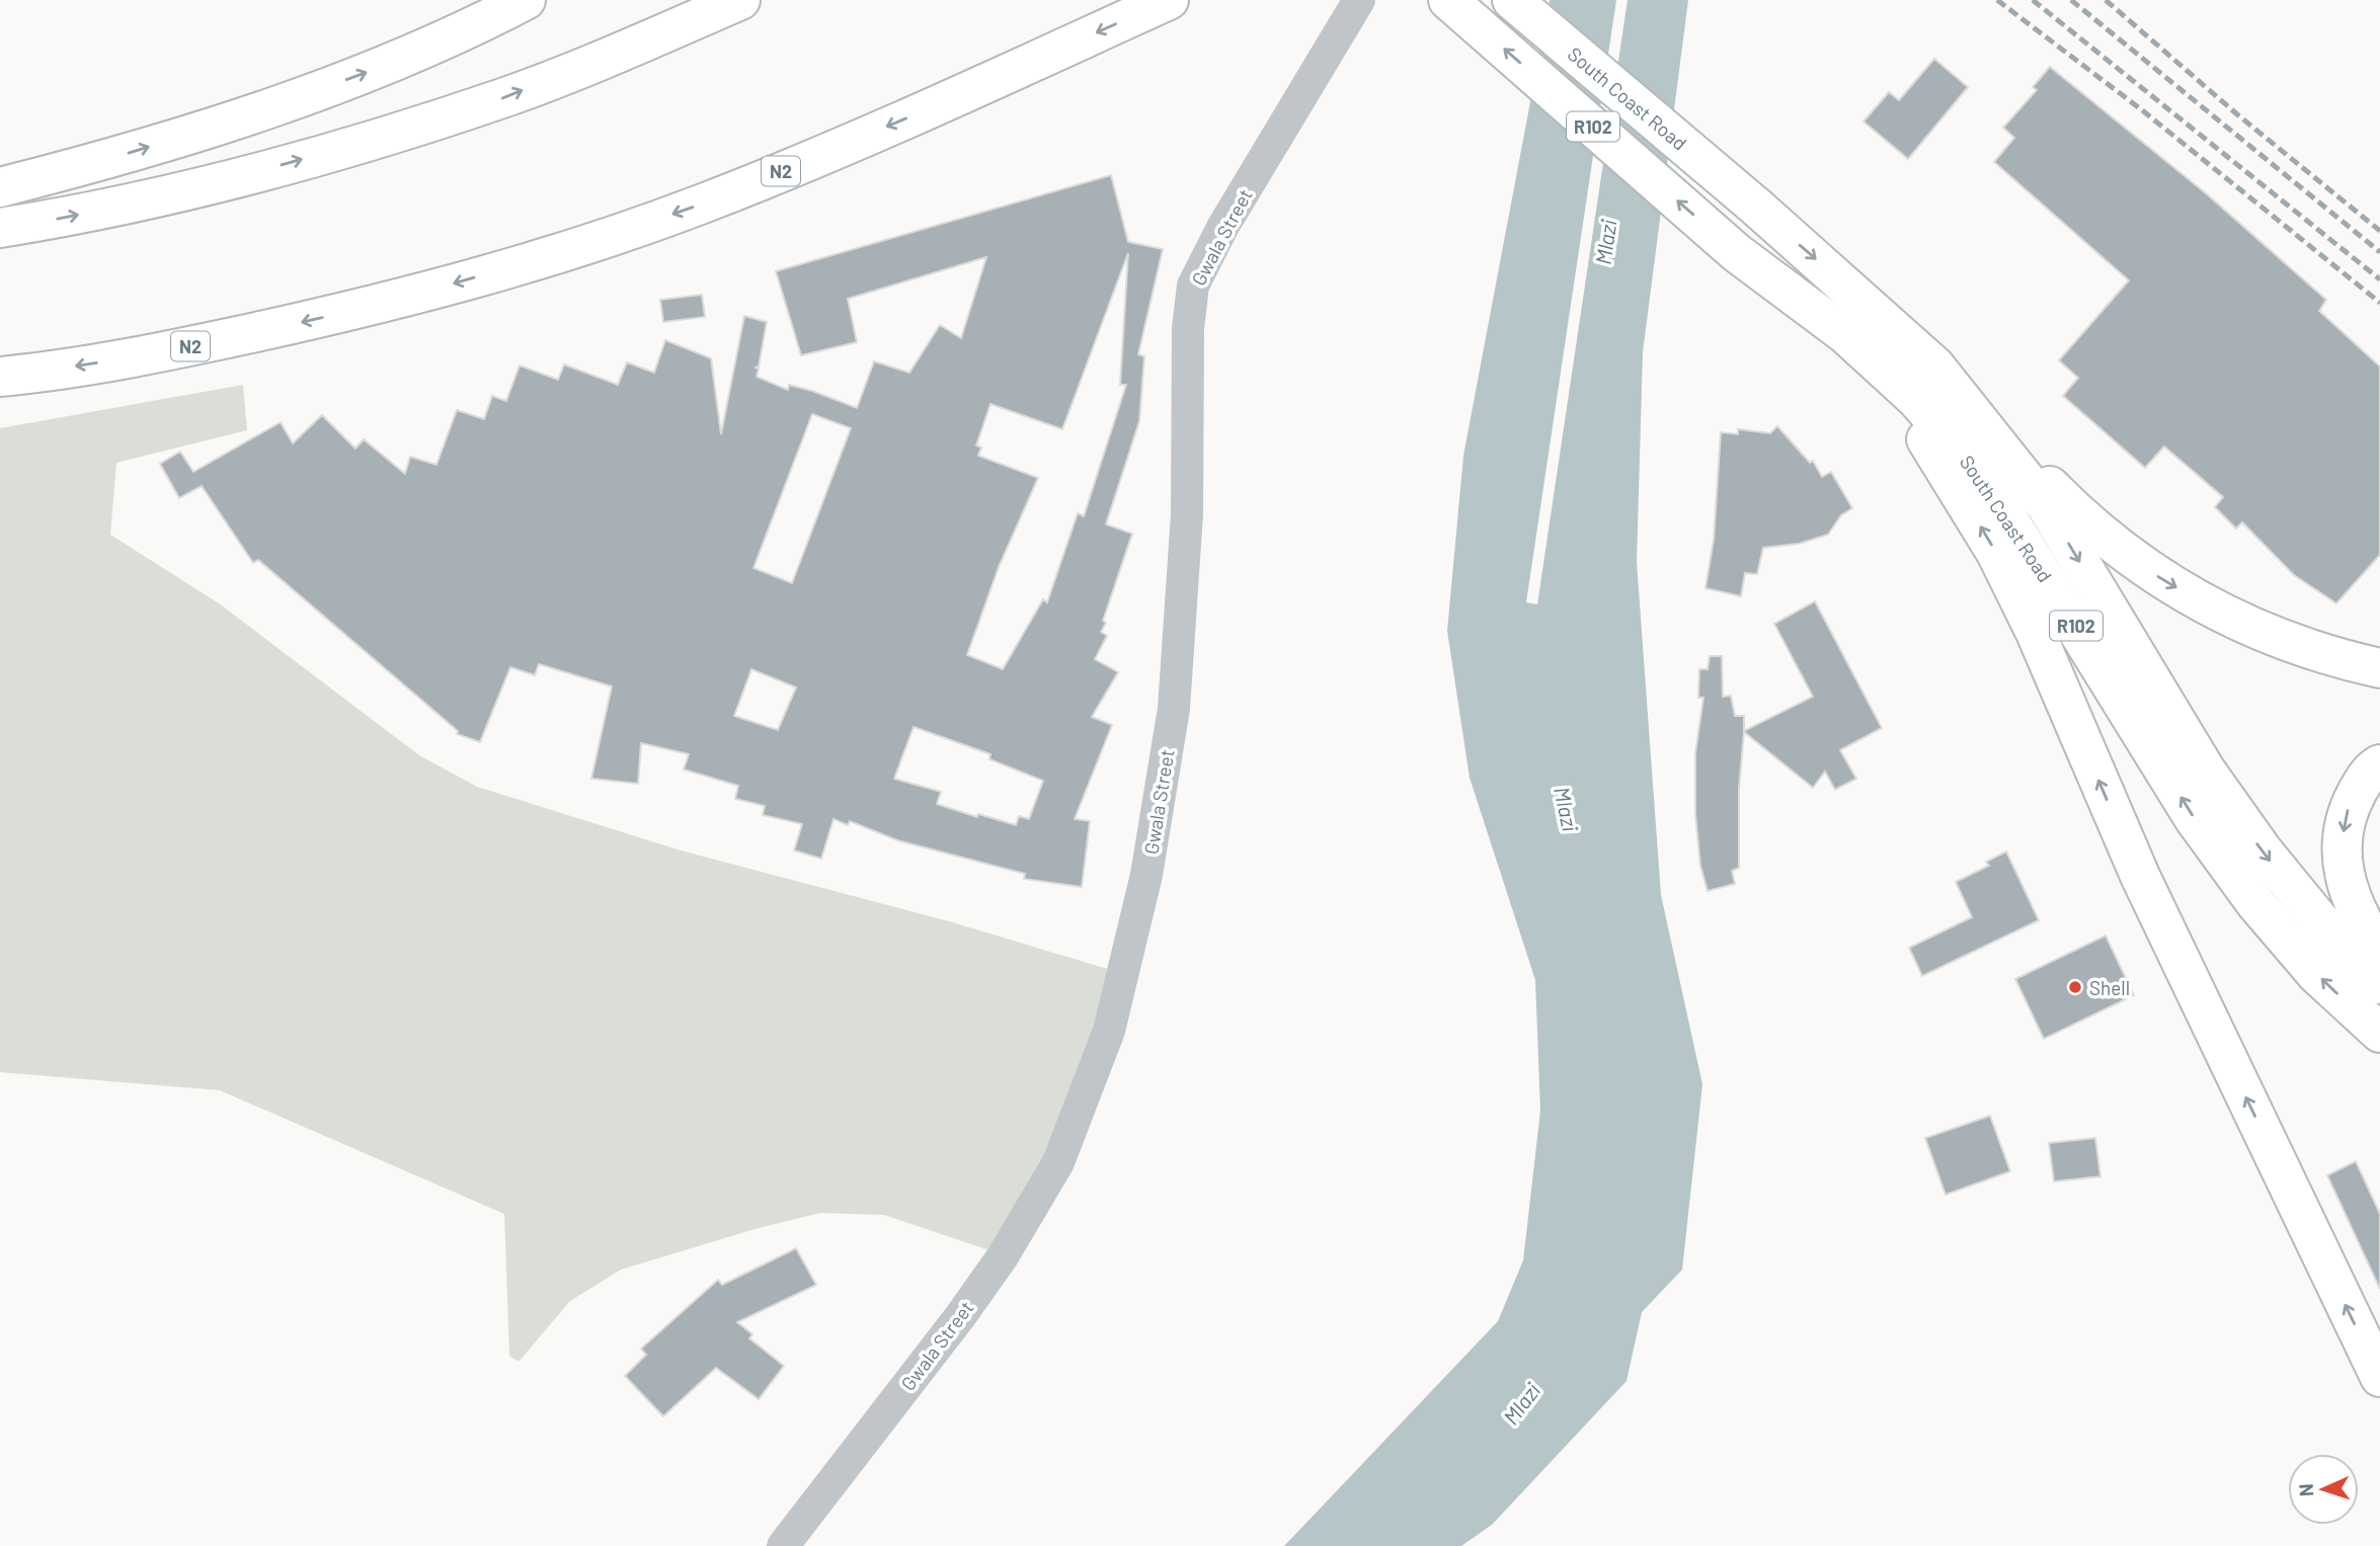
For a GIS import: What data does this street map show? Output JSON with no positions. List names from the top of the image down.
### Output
{
  "streets": {
    "main road": ["South Coast Road", "R102", "N2"],
    "street": ["Gwala Street"]
  },
  "water": ["Mlazi"],
  "places": ["Shell"],
  "north": "left"
}
